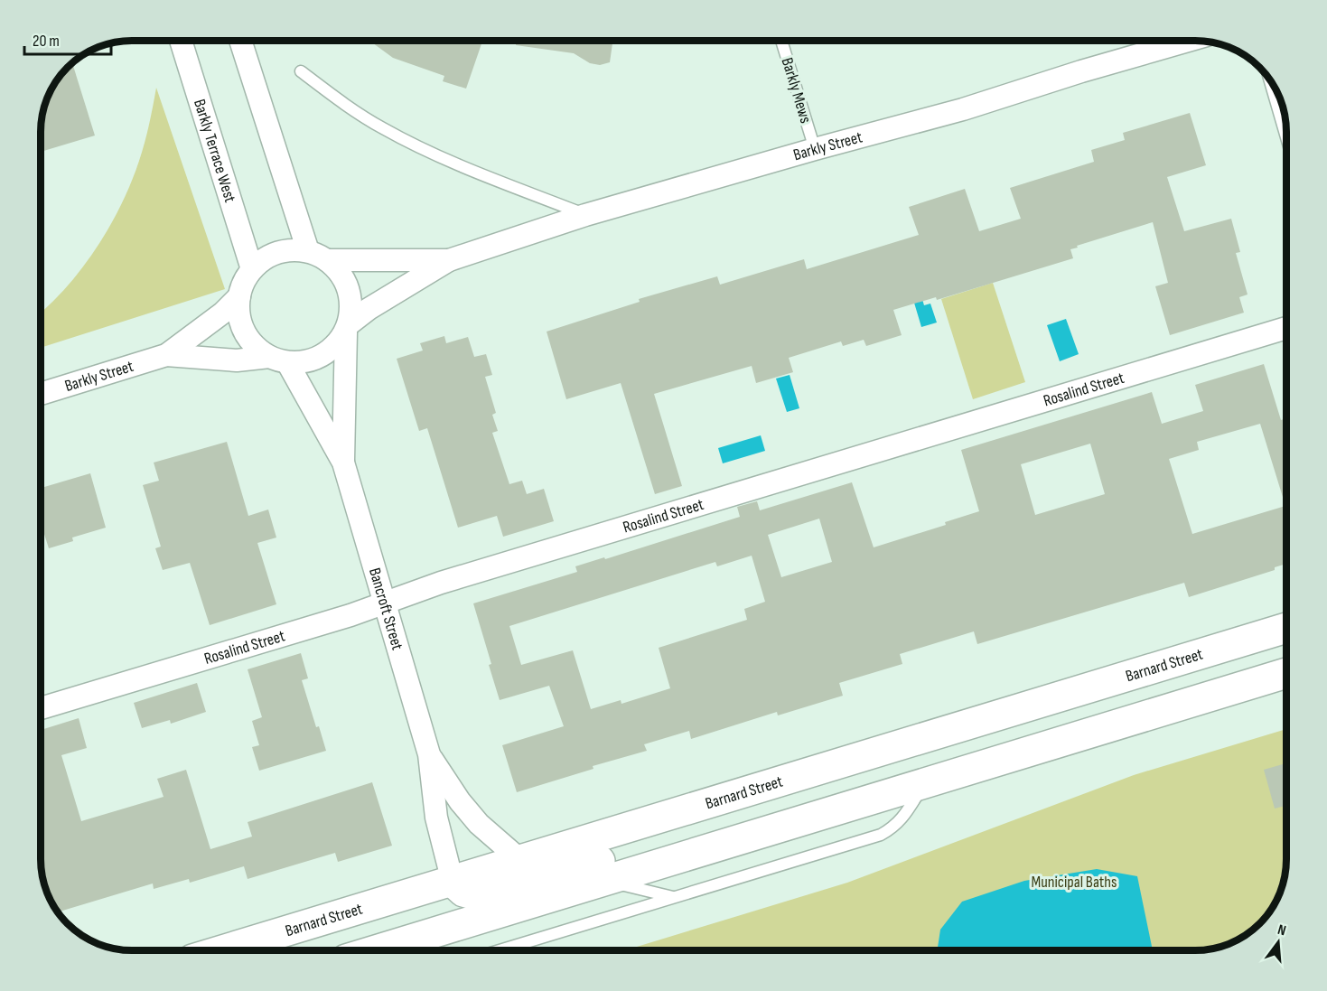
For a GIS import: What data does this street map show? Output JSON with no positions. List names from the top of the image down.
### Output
{
  "streets": {
    "main road": ["Barnard Street"],
    "street": [
      "Barkly Street",
      "Barkly Terrace West",
      "Rosalind Street",
      "Bancroft Street"
    ],
    "lane": ["Barkly Mews"]
  },
  "crossings": [
    ["Barkly Mews", "Barkly Street"],
    ["Barkly Street", "Barkly Terrace West"],
    ["Barkly Street", "Bancroft Street"],
    ["Barkly Terrace West", "Bancroft Street"],
    ["Rosalind Street", "Bancroft Street"],
    ["Bancroft Street", "Barnard Street"]
  ],
  "parks": ["Municipal Baths"],
  "scale_bar": "20 m",
  "north": "top"
}
